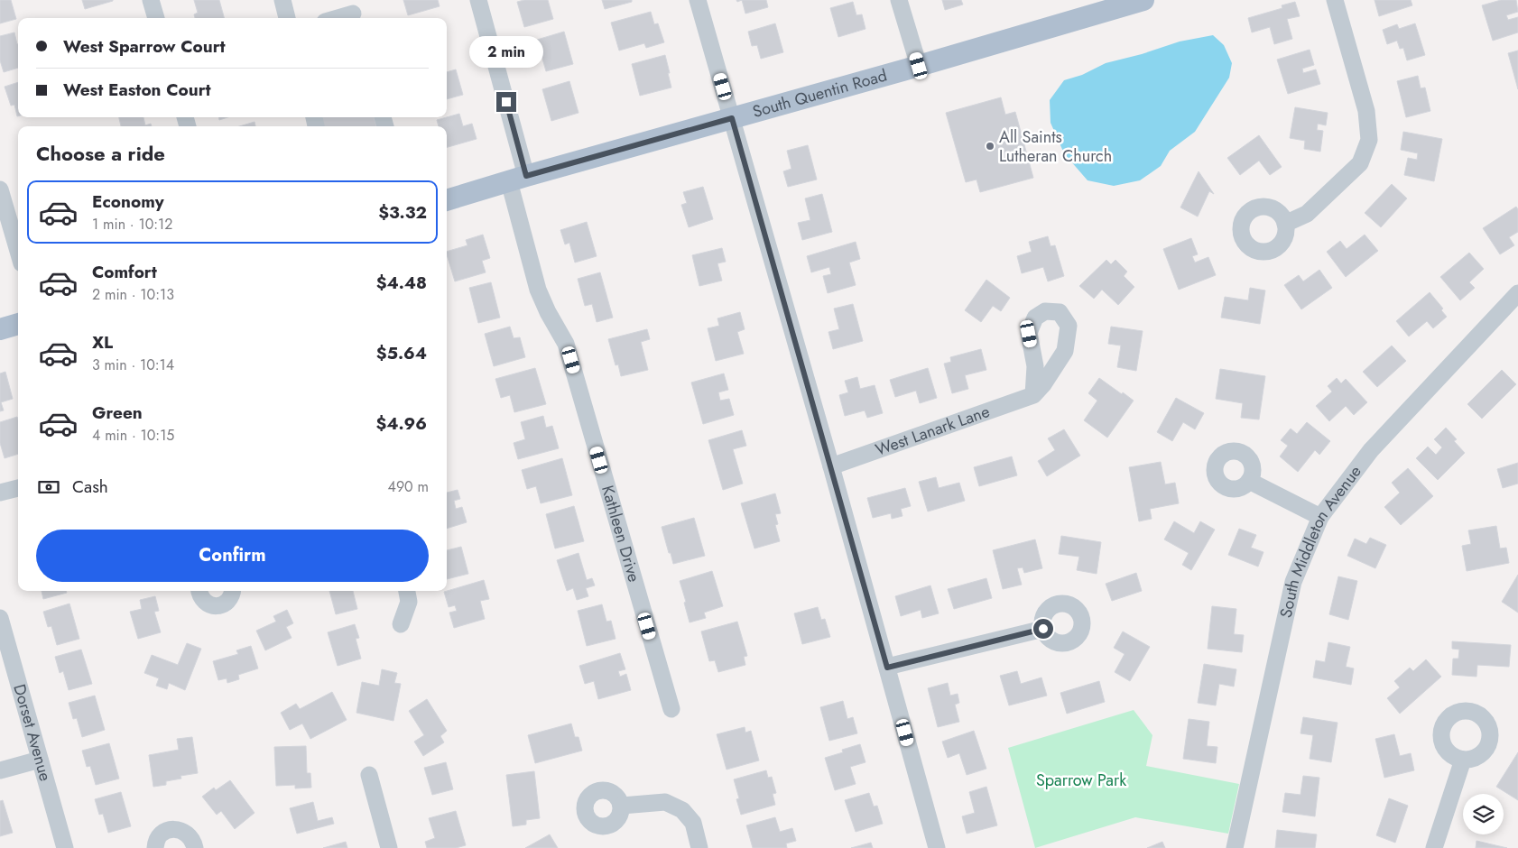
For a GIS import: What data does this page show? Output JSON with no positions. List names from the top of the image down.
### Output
{
  "streets": {
    "main road": ["South Quentin Road"],
    "street": [
      "West Lanark Lane",
      "Kathleen Drive",
      "South Middleton Avenue",
      "Dorset Avenue"
    ]
  },
  "crossings": [
    ["South Quentin Road", "Kathleen Drive"]
  ],
  "parks": ["Sparrow Park"],
  "places": ["All Saints Lutheran Church"],
  "page": {
    "banner": ["West Sparrow Court", "West Easton Court"],
    "bubble": "2 min",
    "heading": "Choose a ride",
    "list": [
      {
        "name": "Economy",
        "note": "1 min · 10:12",
        "value": "$3.32"
      },
      {
        "name": "Comfort",
        "note": "2 min · 10:13",
        "value": "$4.48"
      },
      {
        "name": "XL",
        "note": "3 min · 10:14",
        "value": "$5.64"
      },
      {
        "name": "Green",
        "note": "4 min · 10:15",
        "value": "$4.96"
      }
    ],
    "pay": ["Cash", "490 m"],
    "buttons": "Confirm"
  }
}
